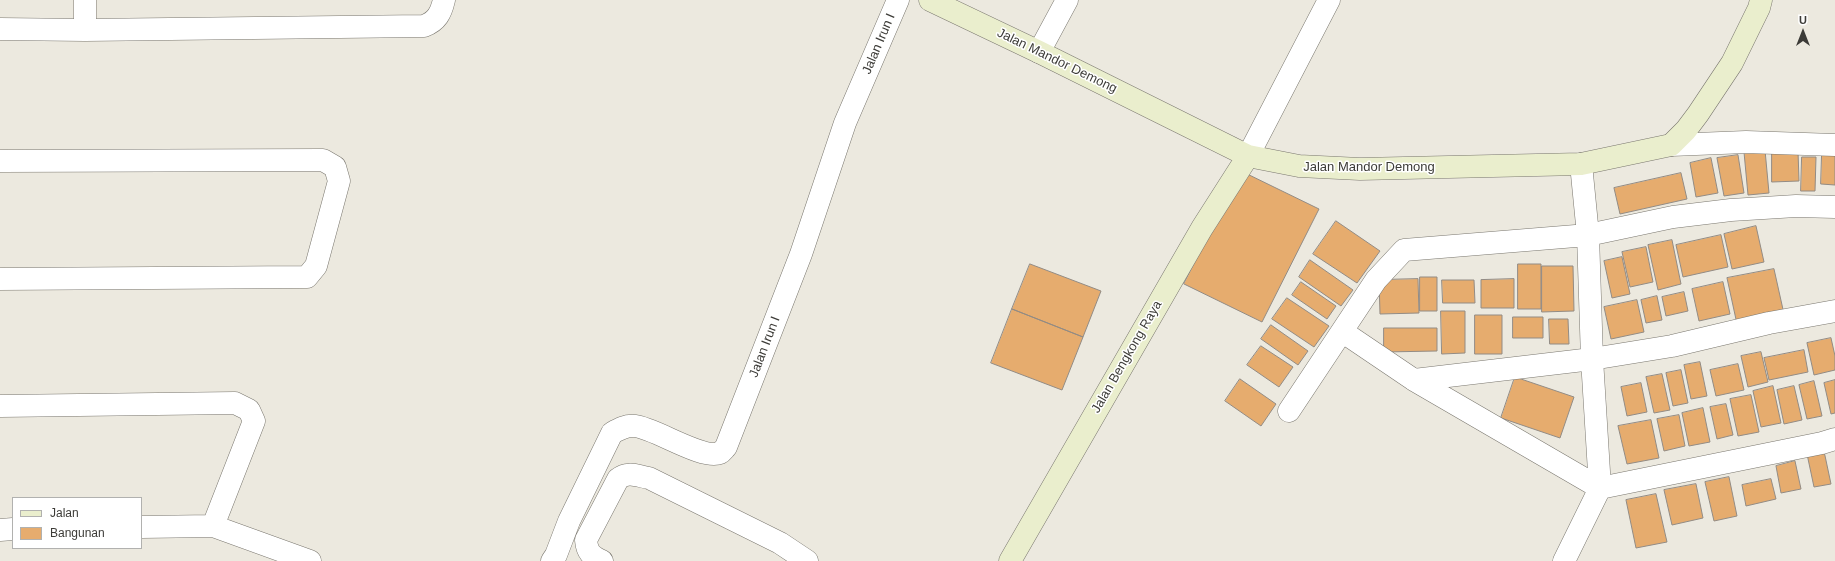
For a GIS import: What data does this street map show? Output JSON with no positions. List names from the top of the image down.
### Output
{
  "streets": {
    "main road": ["Jalan Mandor Demong", "Jalan Bengkong Raya"],
    "street": ["Jalan Irun I"]
  },
  "crossings": [
    ["Jalan Mandor Demong", "Jalan Bengkong Raya"]
  ],
  "legend": ["Jalan", "Bangunan"],
  "north": "top"
}
